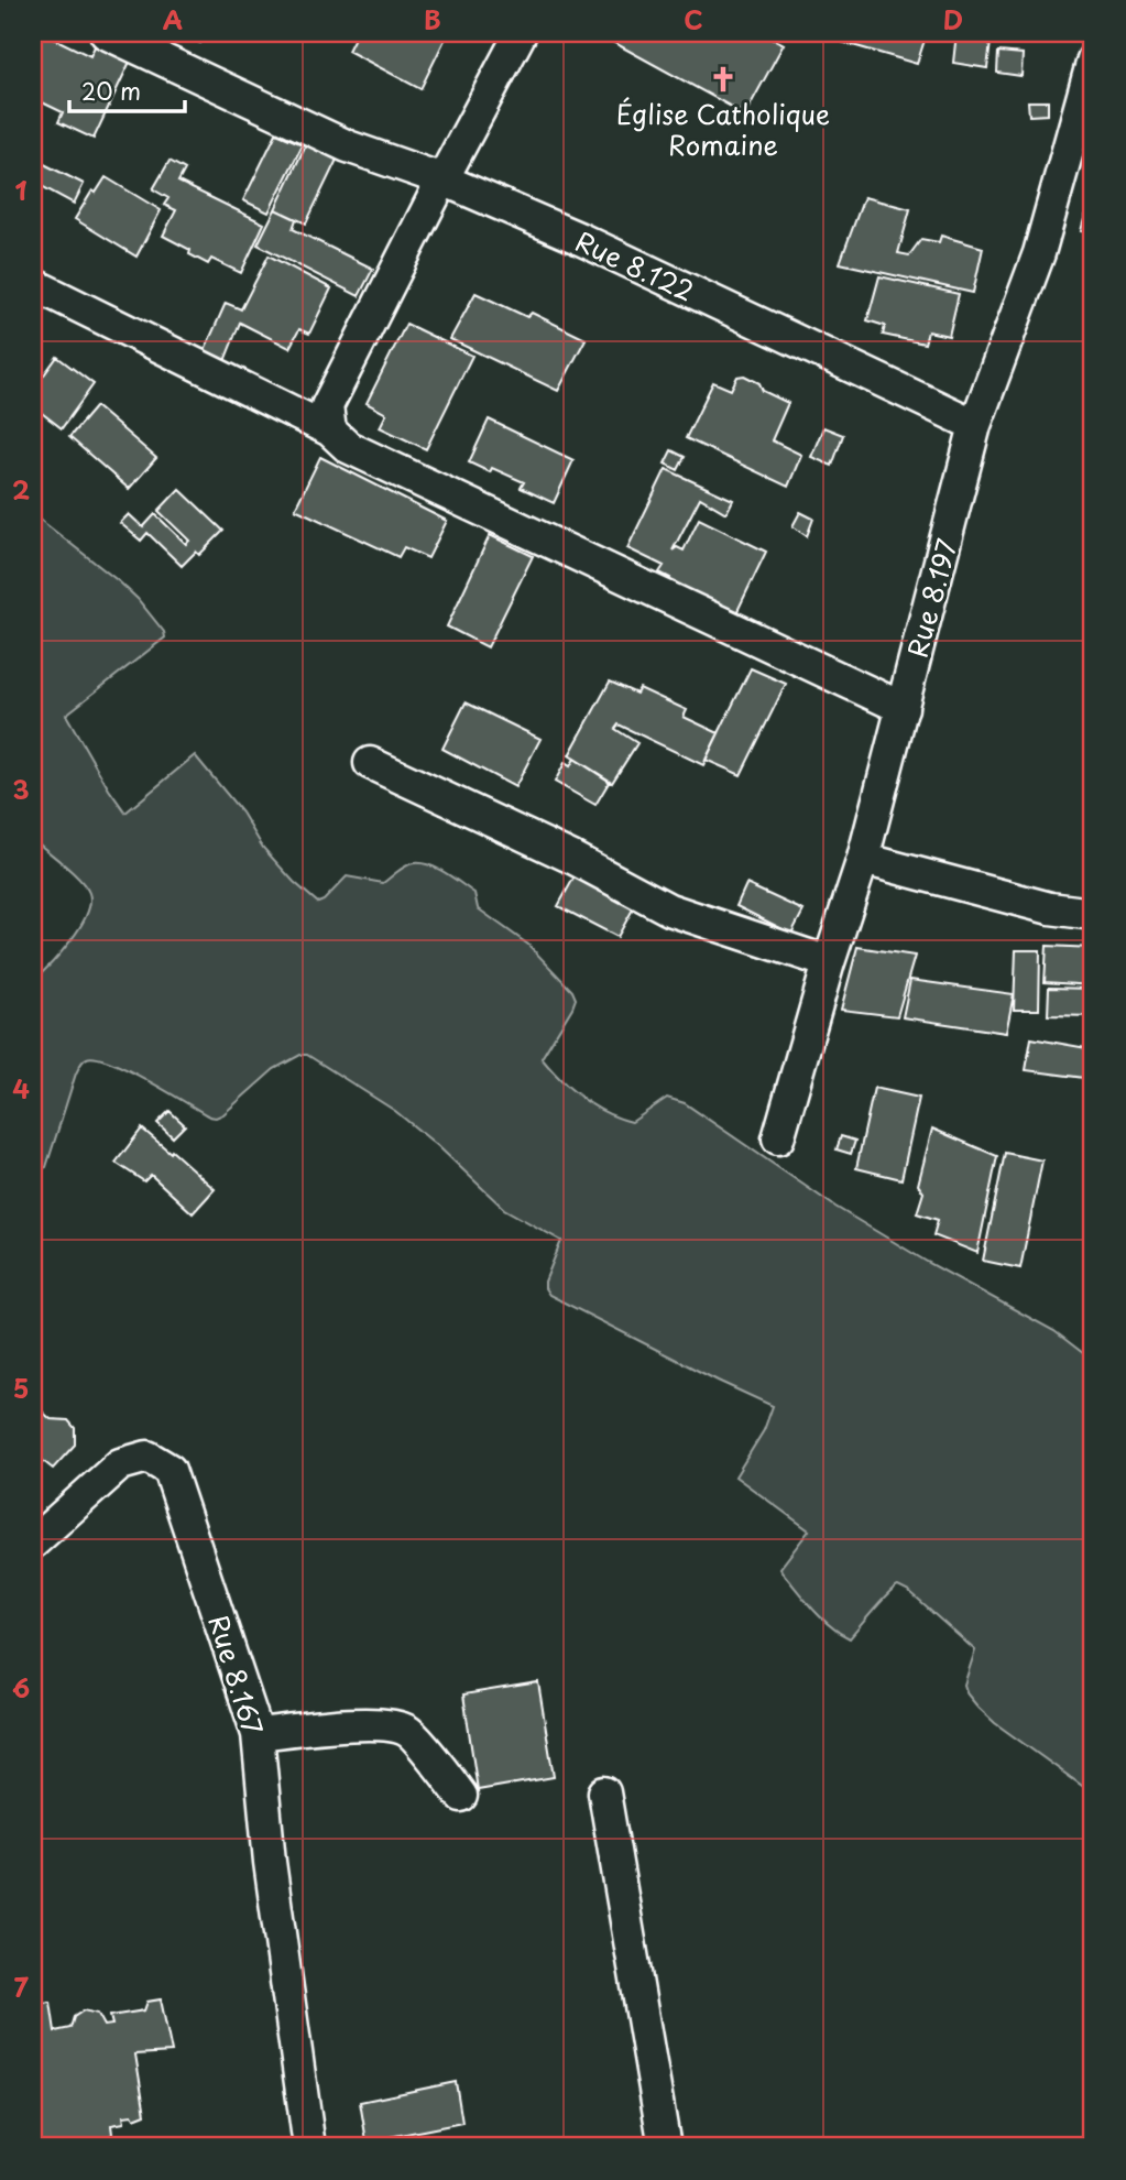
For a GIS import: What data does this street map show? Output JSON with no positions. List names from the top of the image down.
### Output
{
  "streets": {
    "street": ["Rue 8.122", "Rue 8.197", "Rue 8.167"]
  },
  "crossings": [
    ["Rue 8.122", "Rue 8.197"]
  ],
  "places": {
    "church": ["Église Catholique Romaine"]
  },
  "scale_bar": "20 m",
  "grid": {
    "columns": [
      "A",
      "B",
      "C",
      "D"
    ],
    "rows": [
      "1",
      "2",
      "3",
      "4",
      "5",
      "6",
      "7"
    ]
  }
}
